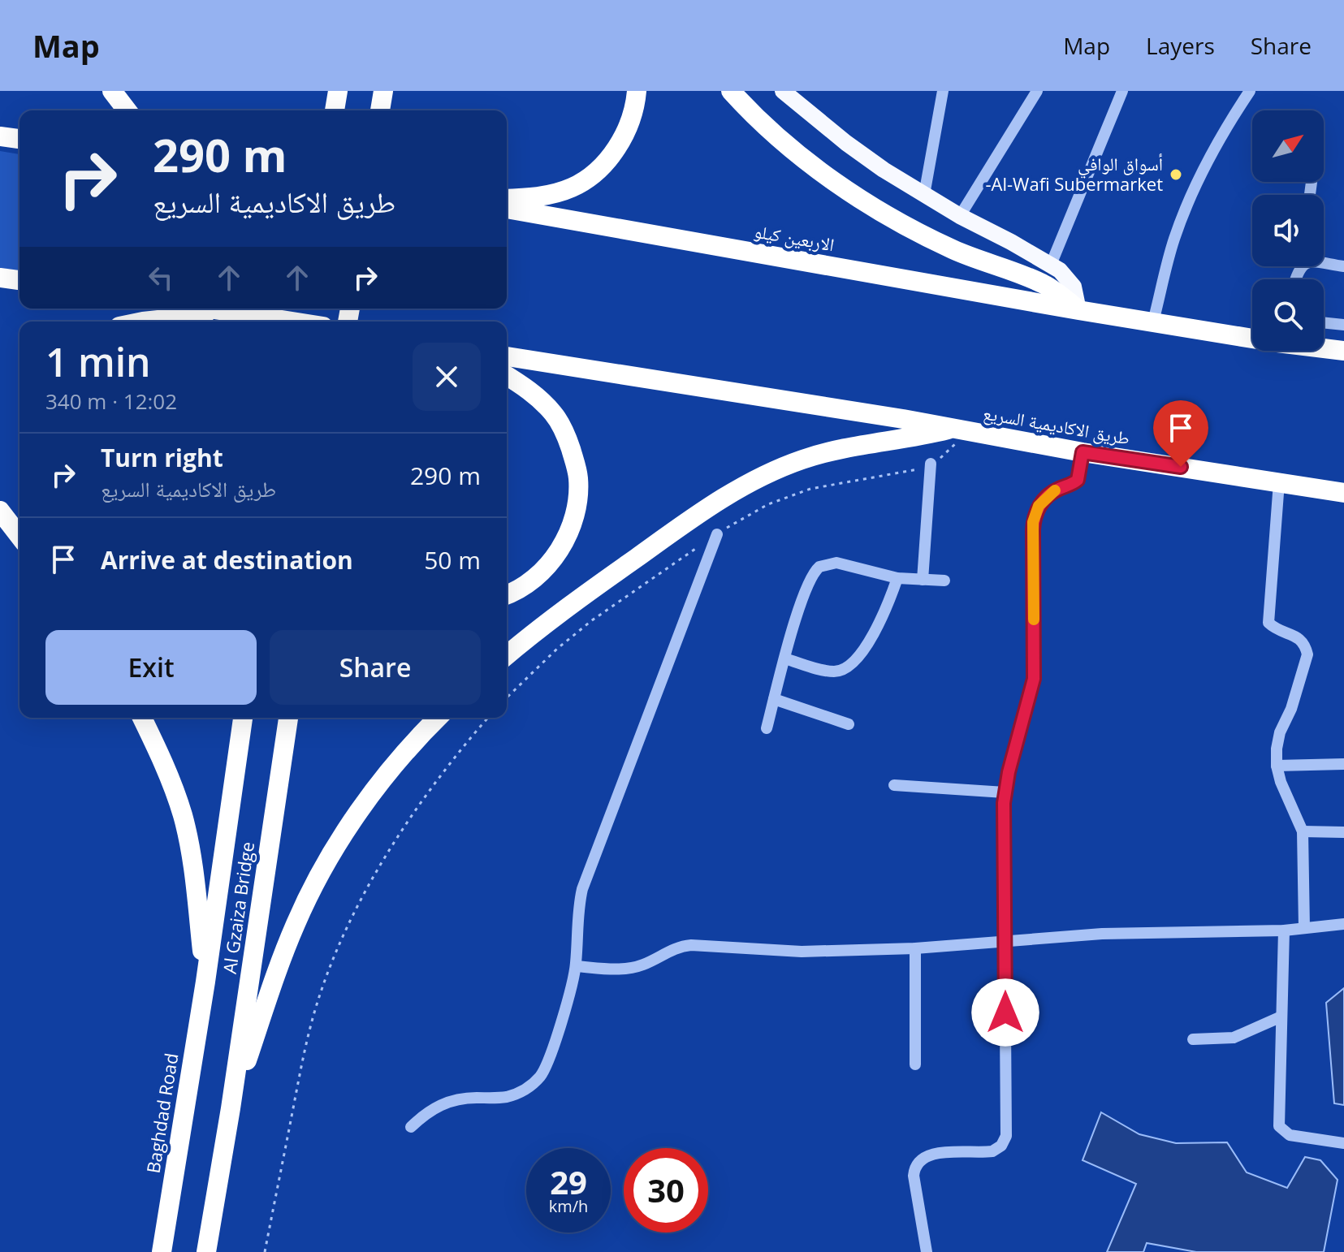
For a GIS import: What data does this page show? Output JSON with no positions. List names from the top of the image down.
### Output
{
  "streets": {
    "highway": [
      "الاربعين كيلو",
      "طريق الاكاديمية السريع",
      "Al Gzaiza Bridge",
      "Baghdad Road"
    ]
  },
  "crossings": [
    ["Al Gzaiza Bridge", "Baghdad Road"]
  ],
  "places": ["أسواق الوافي -Al-Wafi Subermarket"],
  "north": "top right",
  "page": {
    "header": "Map",
    "nav": ["Map", "Layers", "Share"],
    "turn": ["290 m", "طريق الاكاديمية السريع"],
    "heading": ["1 min", "340 m · 12:02"],
    "list": [
      {
        "name": "Turn right",
        "note": "طريق الاكاديمية السريع",
        "value": "290 m"
      },
      {
        "name": "Arrive at destination",
        "value": "50 m"
      }
    ],
    "buttons": ["Exit", "Share"],
    "speed": "29 km/h",
    "limit": "30"
  }
}
